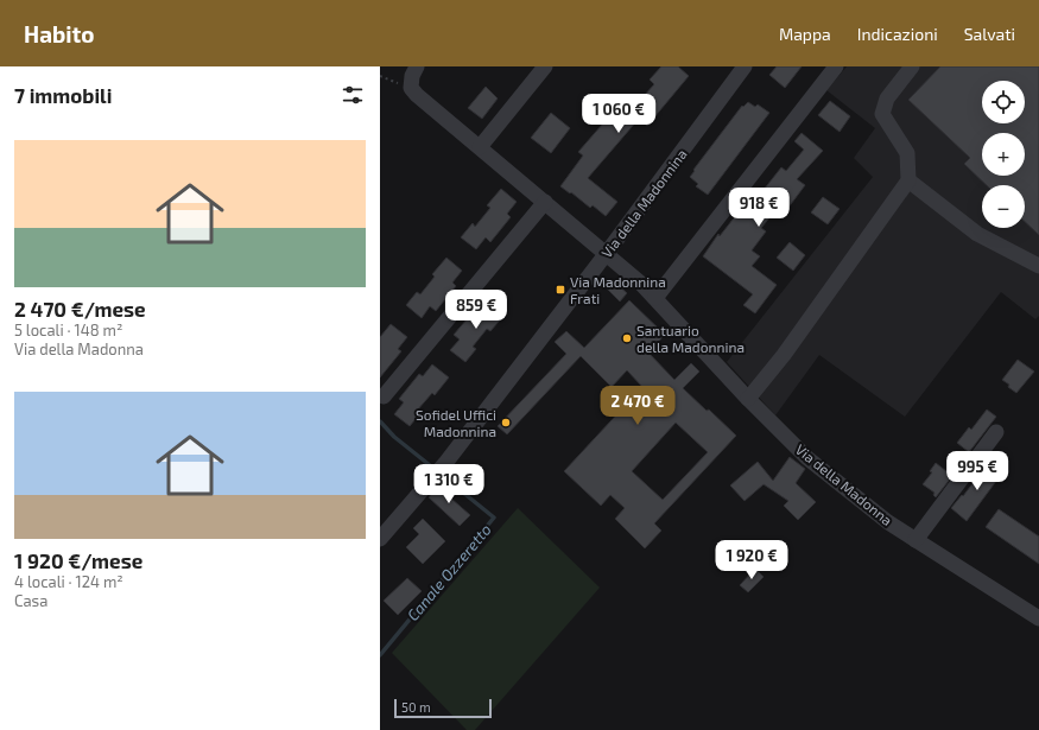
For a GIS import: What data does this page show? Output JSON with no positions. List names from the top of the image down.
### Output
{
  "streets": {
    "street": ["Via della Madonnina", "Via della Madonna"]
  },
  "crossings": [
    ["Via della Madonnina", "Via della Madonna"]
  ],
  "water": ["Canale Ozzeretto"],
  "places": {
    "transit": ["Via Madonnina Frati"],
    "other": ["Santuario della Madonnina", "Sofidel Uffici Madonnina"]
  },
  "scale_bar": "50 m",
  "page": {
    "header": "Habito",
    "nav": ["Mappa", "Indicazioni", "Salvati"],
    "heading": "7 immobili",
    "map_buttons": ["+", "−"],
    "price": [
      "1 060 €",
      "918 €",
      "859 €",
      "2 470 €",
      "995 €",
      "1 310 €",
      "1 920 €"
    ],
    "list": [
      {
        "name": "2 470 €/mese",
        "note": "5 locali · 148 m² · Via della Madonna"
      },
      {
        "name": "1 920 €/mese",
        "note": "4 locali · 124 m² · Casa"
      }
    ],
    "scale": "50 m"
  }
}
